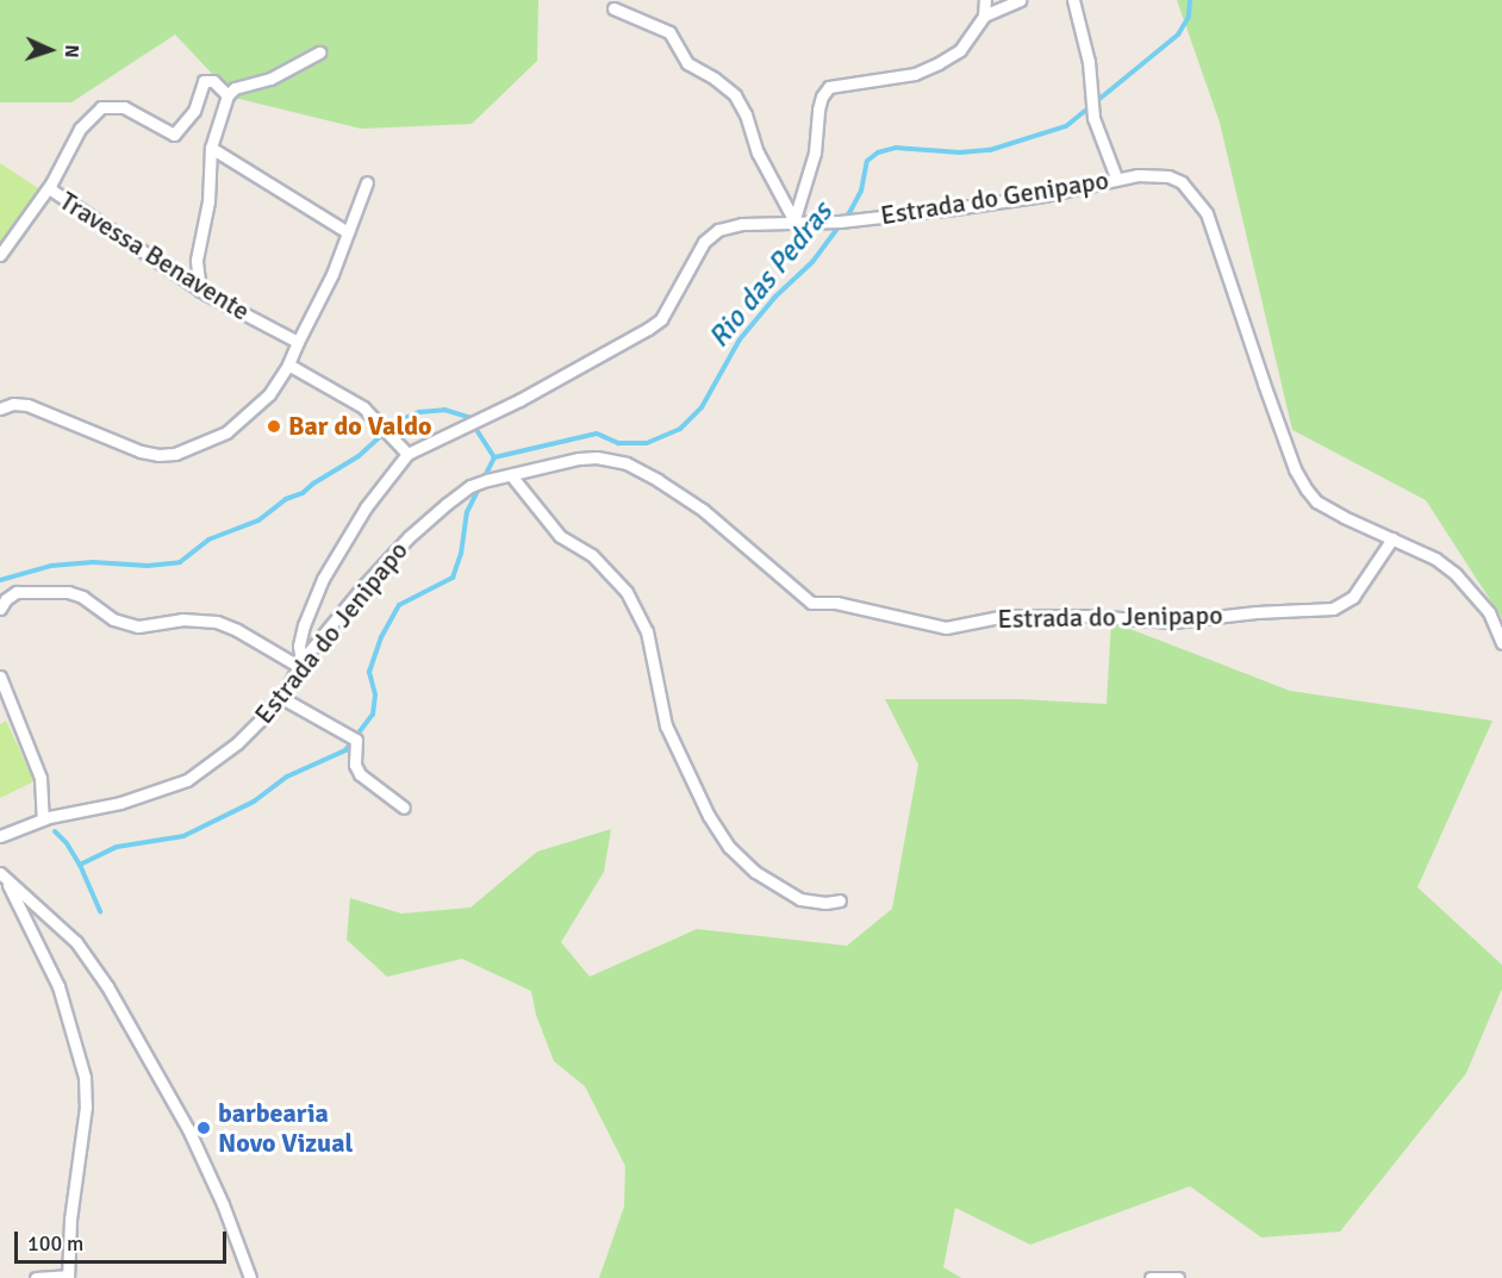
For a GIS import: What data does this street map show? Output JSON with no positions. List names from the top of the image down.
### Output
{
  "streets": {
    "street": ["Estrada do Genipapo", "Travessa Benavente", "Estrada do Jenipapo"]
  },
  "crossings": [
    ["Estrada do Genipapo", "Estrada do Jenipapo"]
  ],
  "water": ["Rio das Pedras"],
  "places": ["Bar do Valdo", "barbearia Novo Vizual"],
  "scale_bar": "100 m",
  "north": "right"
}
